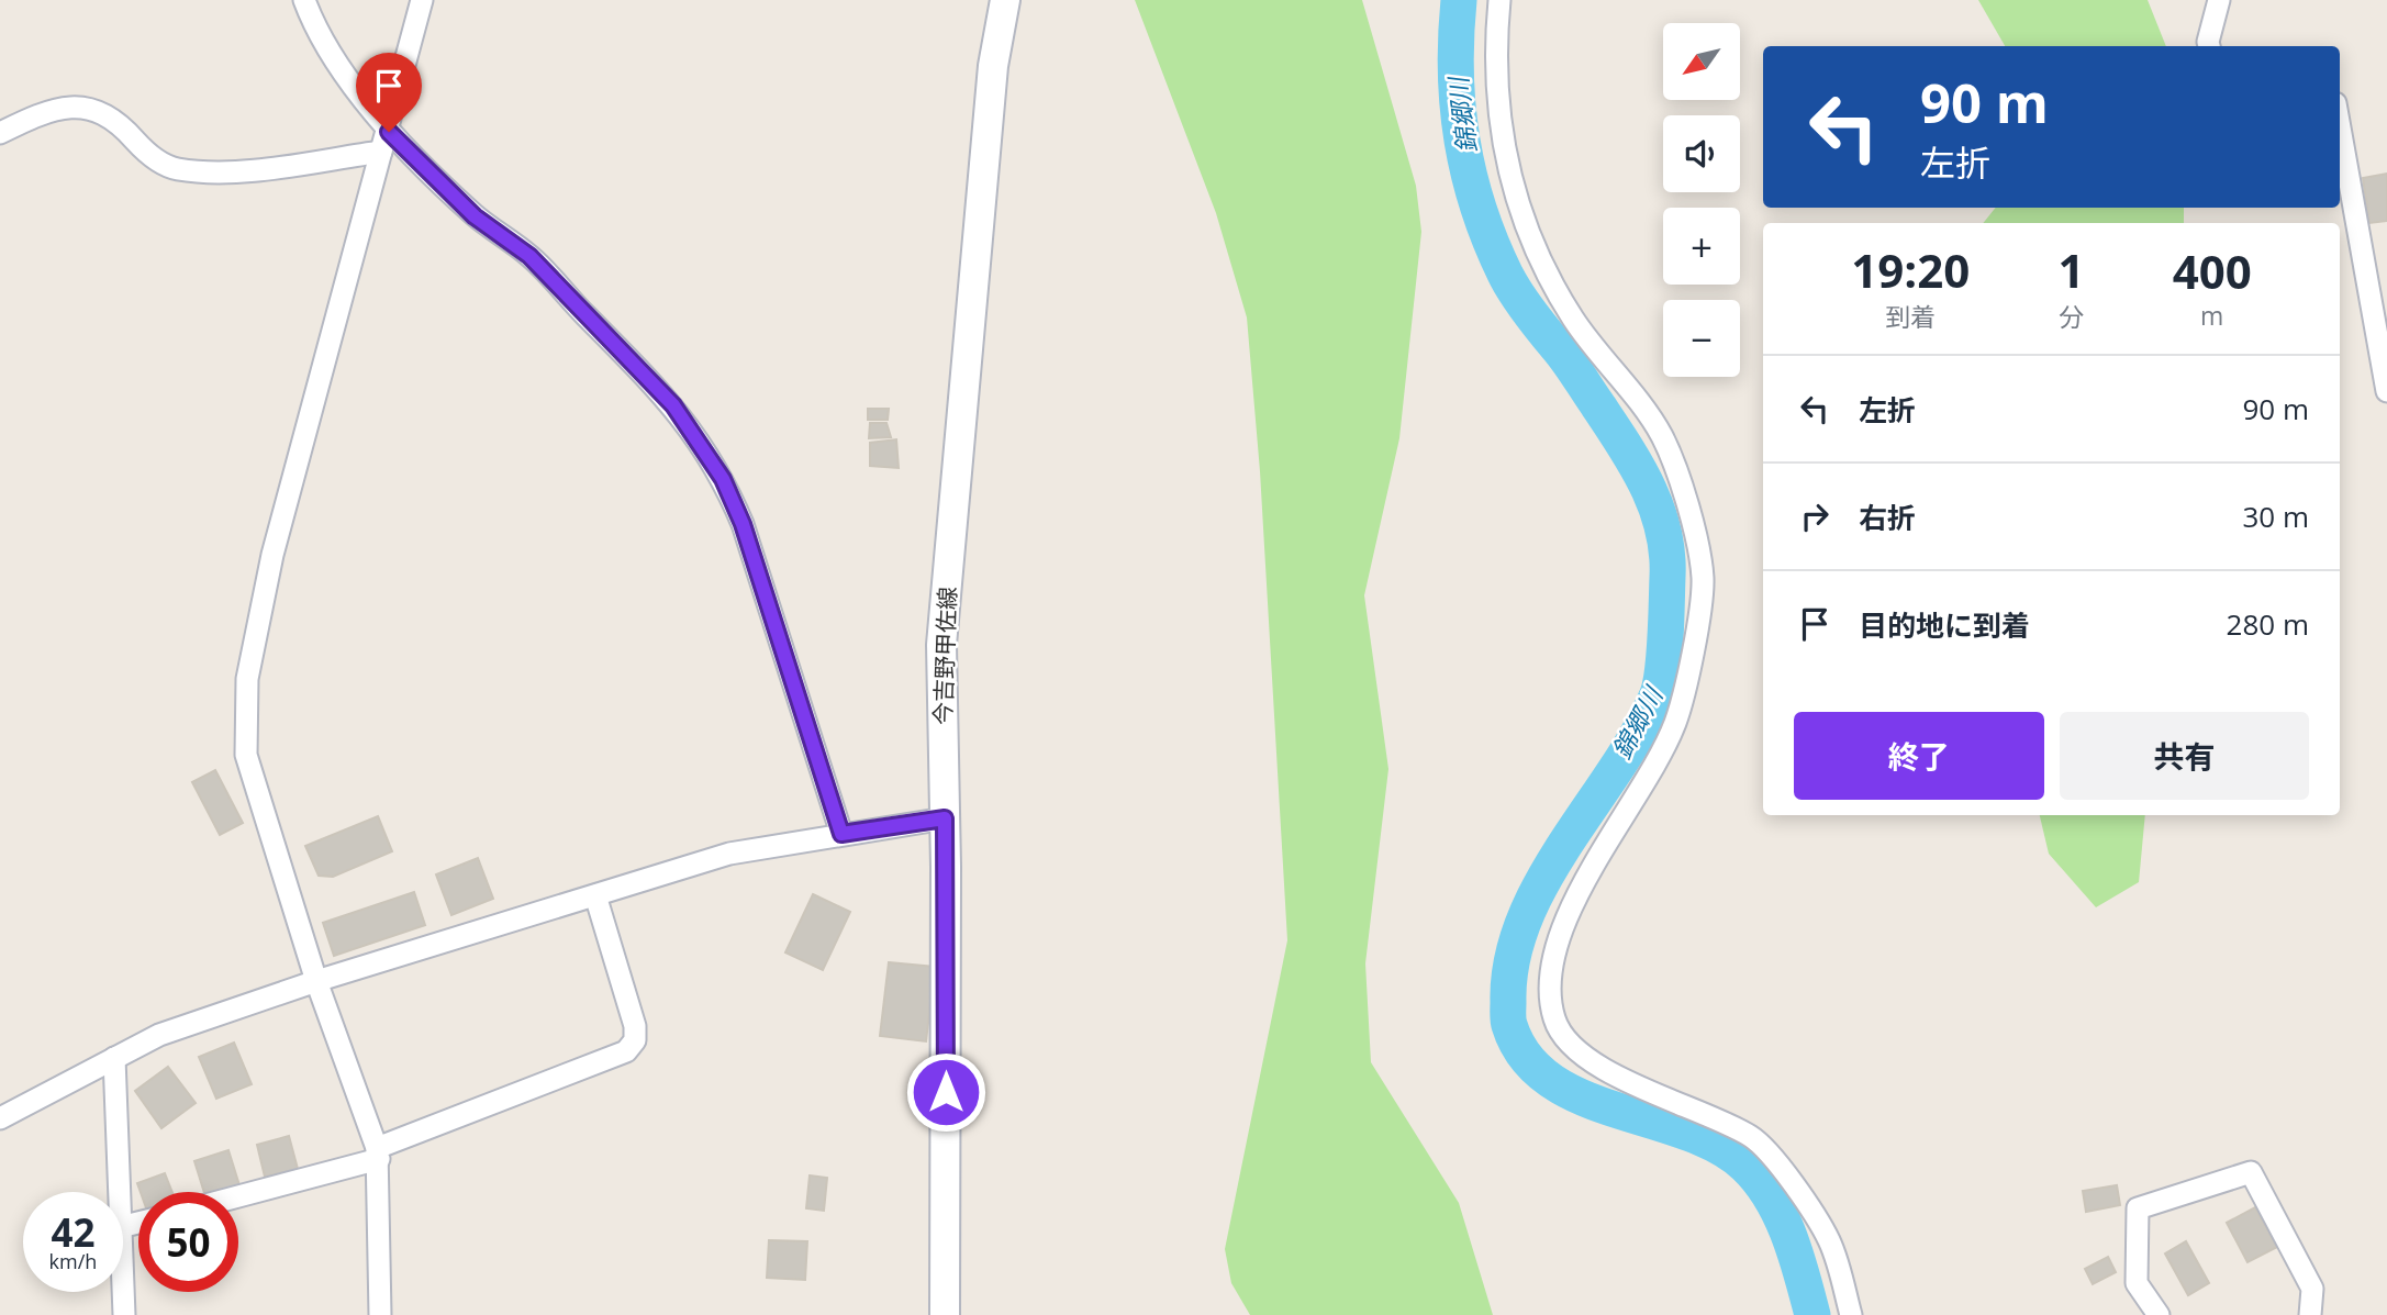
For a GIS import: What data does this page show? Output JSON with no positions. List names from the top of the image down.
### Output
{
  "streets": {
    "main road": ["今吉野甲佐線"]
  },
  "water": ["錦郷川"],
  "north": "bottom left",
  "page": {
    "map_buttons": ["+", "−"],
    "turn": ["90 m", "左折"],
    "eta": [
      "19:20",
      "到着",
      "1",
      "分",
      "400",
      "m"
    ],
    "list": [
      {
        "name": "左折",
        "value": "90 m"
      },
      {
        "name": "右折",
        "value": "30 m"
      },
      {
        "name": "目的地に到着",
        "value": "280 m"
      }
    ],
    "buttons": ["終了", "共有"],
    "speed": "42 km/h",
    "limit": "50"
  }
}
